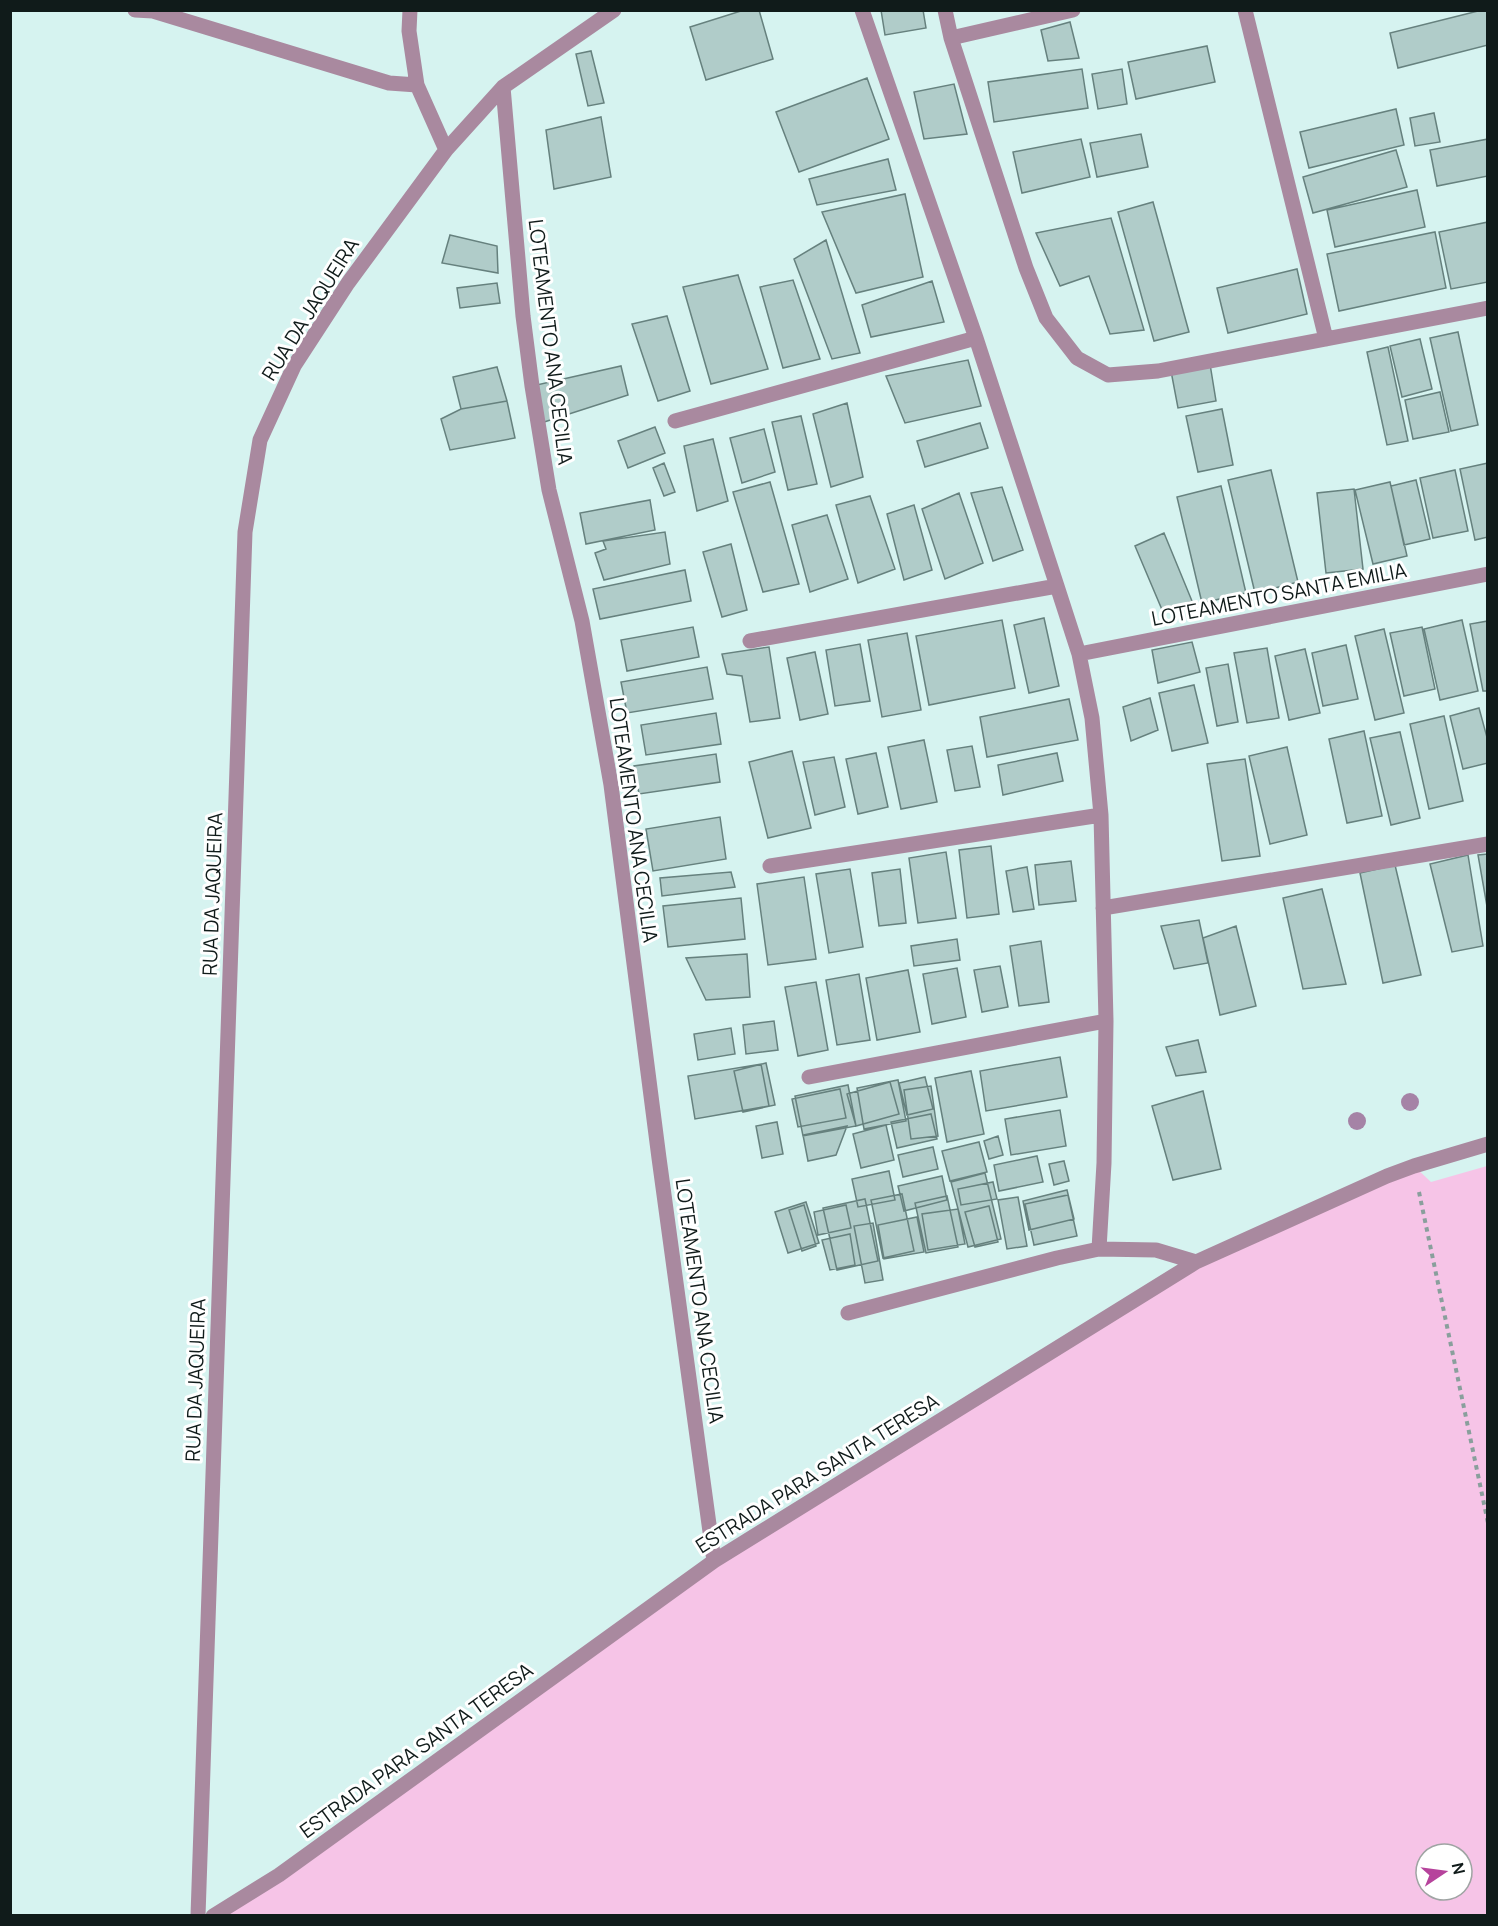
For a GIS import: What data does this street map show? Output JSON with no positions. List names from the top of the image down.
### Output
{
  "streets": {
    "street": [
      "RUA DA JAQUEIRA",
      "LOTEAMENTO ANA CECILIA",
      "LOTEAMENTO SANTA EMILIA",
      "ESTRADA PARA SANTA TERESA"
    ]
  },
  "crossings": [
    ["RUA DA JAQUEIRA", "LOTEAMENTO ANA CECILIA"],
    ["LOTEAMENTO ANA CECILIA", "ESTRADA PARA SANTA TERESA"]
  ],
  "north": "right"
}
